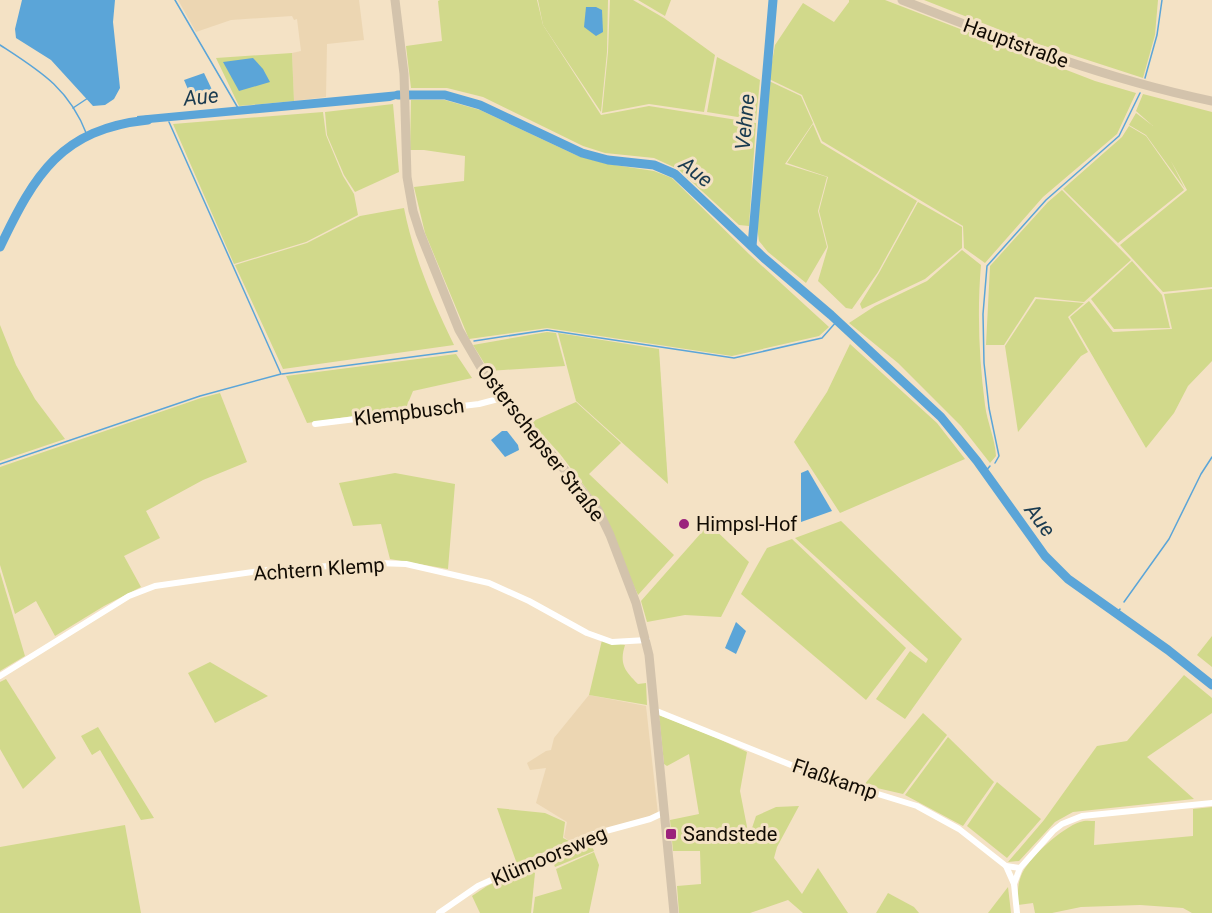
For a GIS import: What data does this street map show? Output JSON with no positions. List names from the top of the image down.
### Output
{
  "streets": {
    "main road": ["Hauptstraße", "Osterschepser Straße"],
    "street": [
      "Klempbusch",
      "Achtern Klemp",
      "Flaßkamp",
      "Klümoorsweg"
    ]
  },
  "crossings": [
    ["Klempbusch", "Osterschepser Straße"],
    ["Osterschepser Straße", "Achtern Klemp"],
    ["Osterschepser Straße", "Flaßkamp"],
    ["Osterschepser Straße", "Klümoorsweg"]
  ],
  "water": ["Aue", "Vehne"],
  "places": {
    "other": ["Himpsl-Hof"],
    "transit": ["Sandstede"]
  }
}
